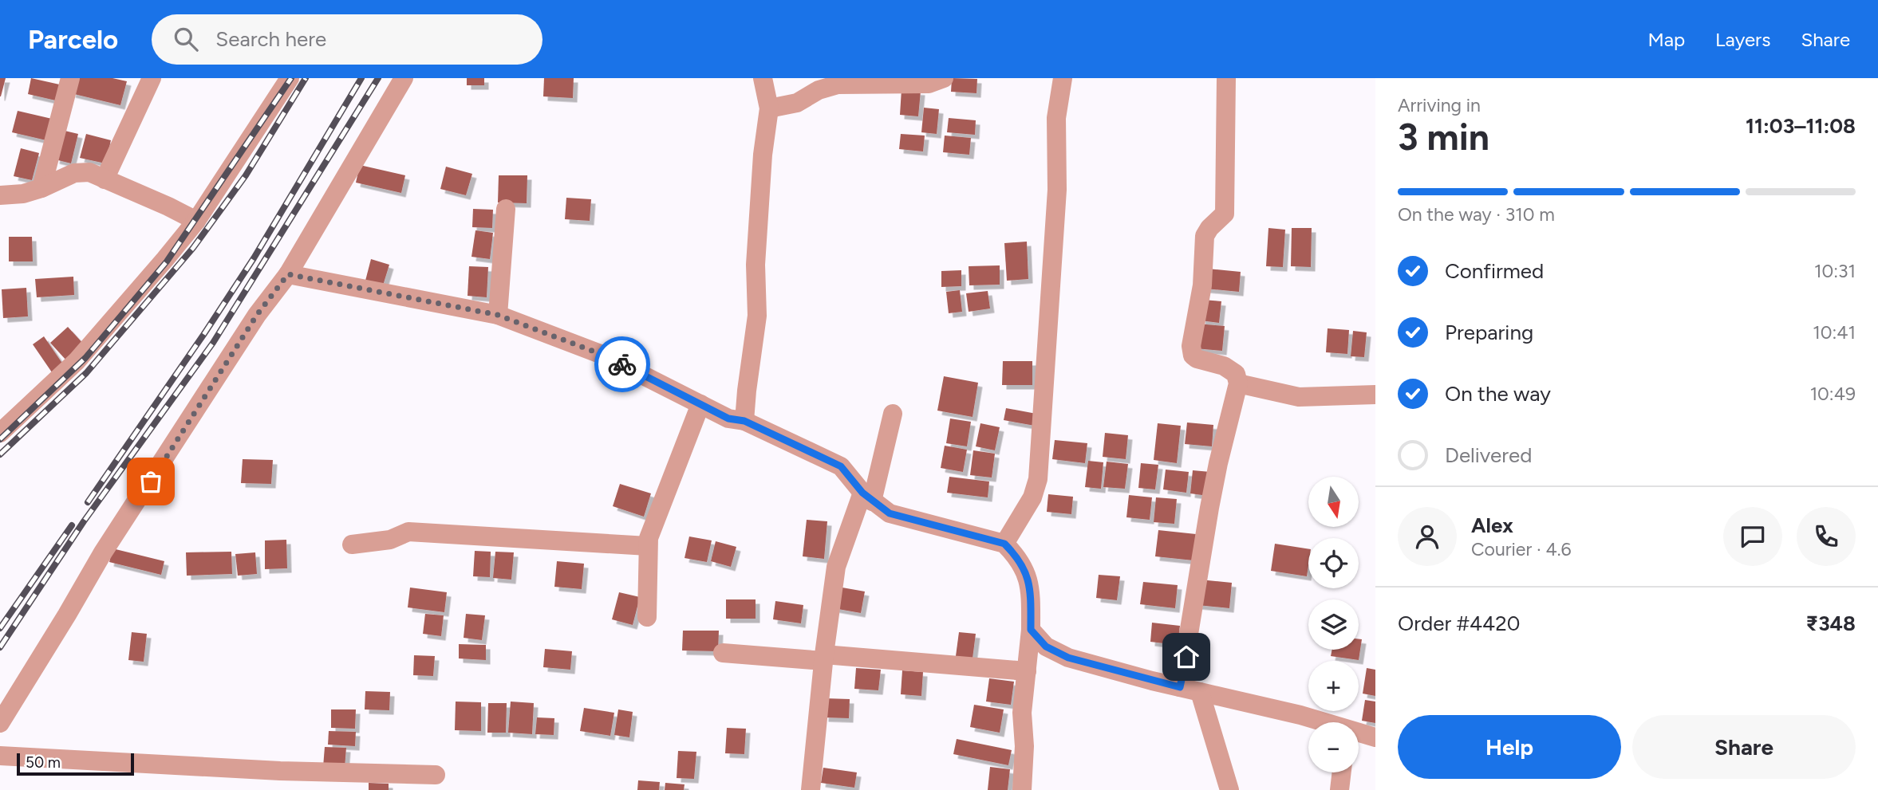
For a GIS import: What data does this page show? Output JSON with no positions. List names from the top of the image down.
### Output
{
  "scale_bar": "50 m",
  "north": "bottom",
  "page": {
    "header": "Parcelo",
    "search": "Search here",
    "nav": ["Map", "Layers", "Share"],
    "heading": ["3 min", "Arriving in", "11:03–11:08"],
    "panel": [
      "Alex",
      "Courier · 4.6",
      "Order #4420",
      "₹348"
    ],
    "bar": "On the way · 310 m",
    "list": [
      ["Confirmed", "10:31"],
      ["Preparing", "10:41"],
      ["On the way", "10:49"],
      "Delivered"
    ],
    "map_buttons": ["+", "−"],
    "buttons": ["Help", "Share"],
    "scale": "50 m"
  }
}
